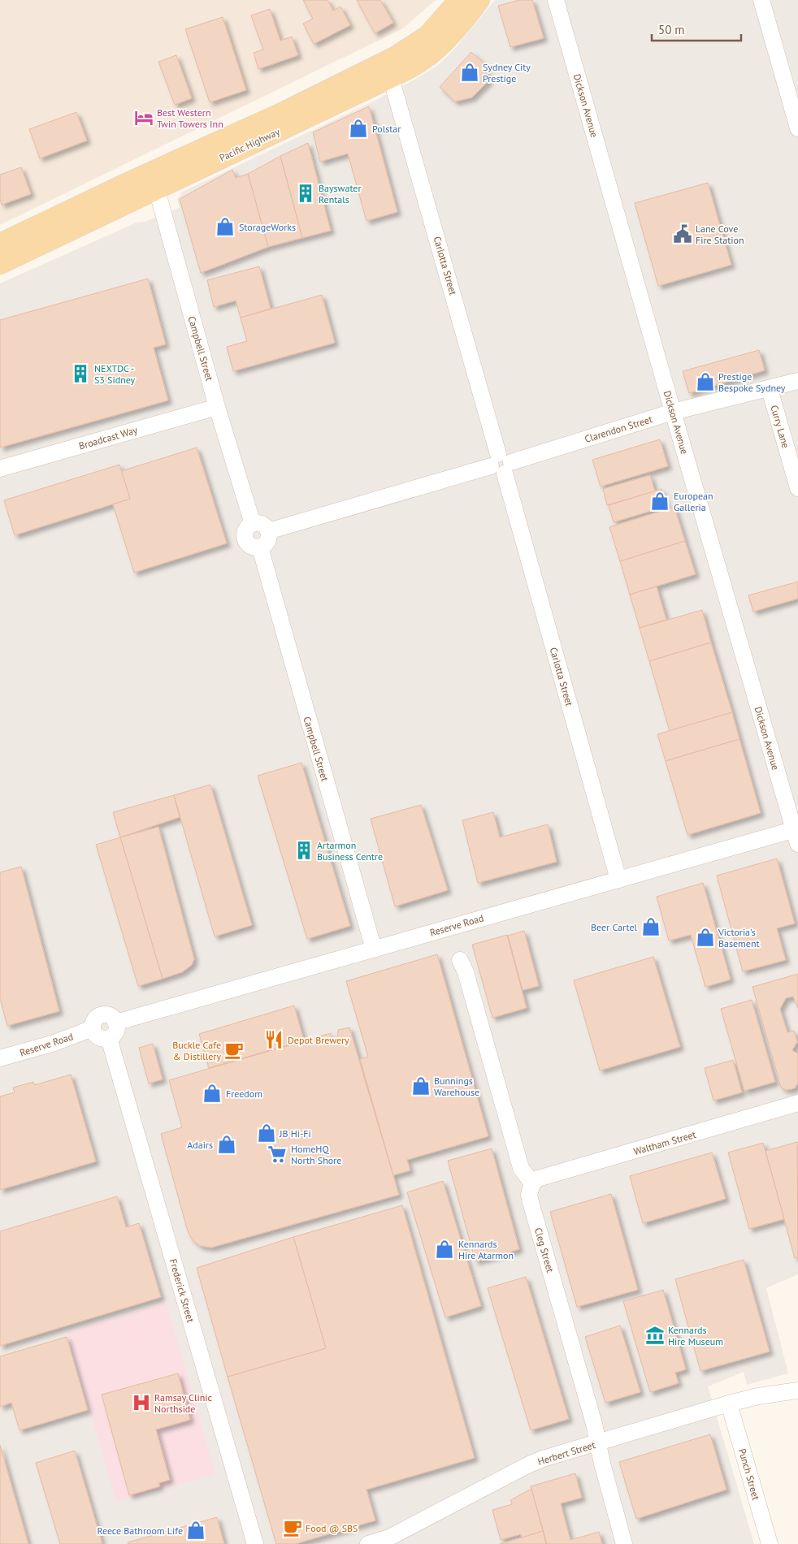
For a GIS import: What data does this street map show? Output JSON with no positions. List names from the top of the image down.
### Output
{
  "streets": {
    "main road": ["Pacific Highway"],
    "street": [
      "Dickson Avenue",
      "Carlotta Street",
      "Campbell Street",
      "Curry Lane",
      "Clarendon Street",
      "Broadcast Way",
      "Reserve Road",
      "Waltham Street",
      "Cleg Street",
      "Frederick Street",
      "Herbert Street",
      "Punch Street"
    ]
  },
  "crossings": [
    ["Dickson Avenue", "Clarendon Street"],
    ["Dickson Avenue", "Reserve Road"],
    ["Pacific Highway", "Carlotta Street"],
    ["Pacific Highway", "Campbell Street"],
    ["Carlotta Street", "Clarendon Street"],
    ["Carlotta Street", "Reserve Road"],
    ["Campbell Street", "Clarendon Street"],
    ["Campbell Street", "Broadcast Way"],
    ["Campbell Street", "Reserve Road"],
    ["Curry Lane", "Clarendon Street"],
    ["Reserve Road", "Frederick Street"],
    ["Waltham Street", "Cleg Street"],
    ["Cleg Street", "Herbert Street"],
    ["Herbert Street", "Punch Street"]
  ],
  "places": {
    "shop": [
      "Sydney City Prestige",
      "Polstar",
      "StorageWorks",
      "Prestige Bespoke Sydney",
      "European Galleria",
      "Beer Cartel",
      "Victoria's Basement",
      "Bunnings Warehouse",
      "Freedom",
      "JB Hi-Fi",
      "Adairs",
      "Kennards Hire Atarmon",
      "Reece Bathroom Life"
    ],
    "hotel": ["Best Western Twin Towers Inn"],
    "building": ["Bayswater Rentals", "NEXTDC - S3 Sidney", "Artarmon Business Centre"],
    "public building": ["Lane Cove Fire Station"],
    "restaurant": ["Depot Brewery"],
    "cafe": ["Buckle Cafe & Distillery", "Food @ SBS"],
    "supermarket": ["HomeHQ North Shore"],
    "museum": ["Kennards Hire Museum"],
    "hospital": ["Ramsay Clinic Northside"]
  },
  "scale_bar": "50 m"
}
